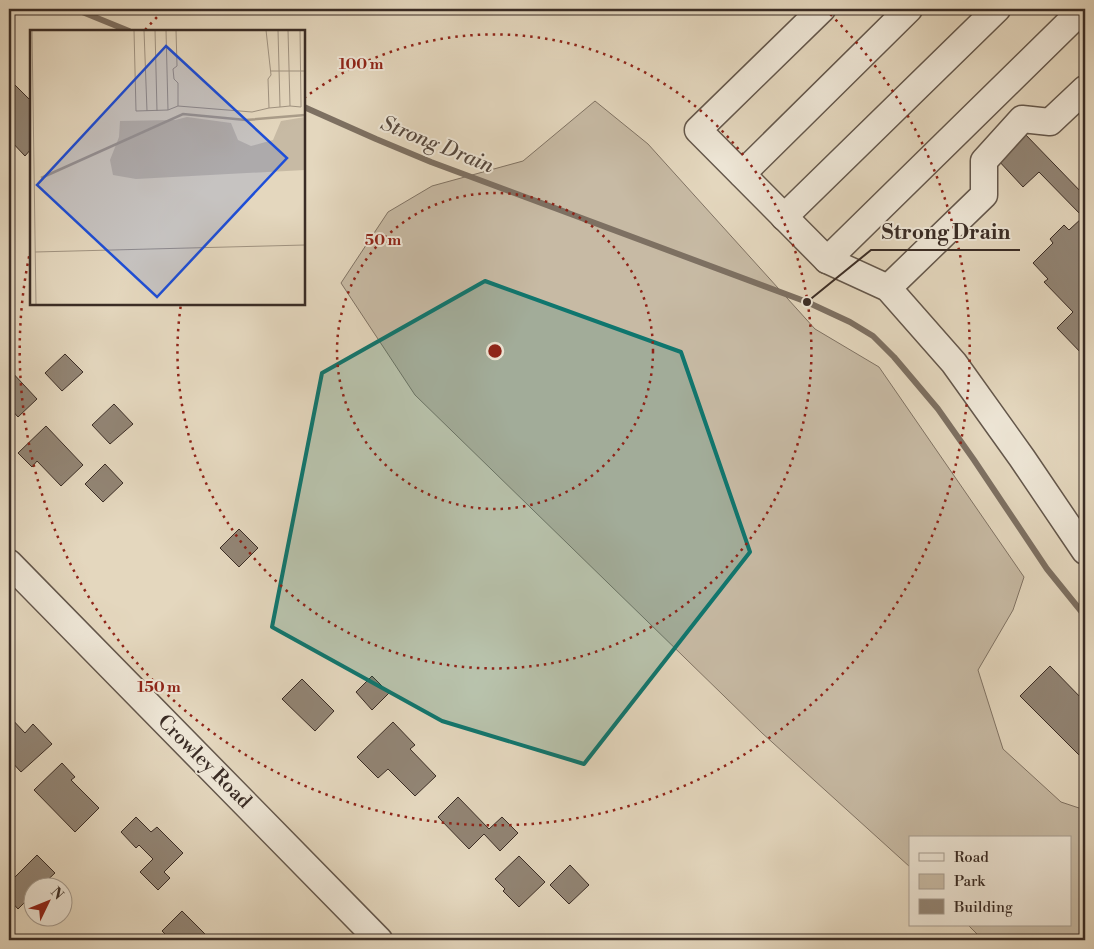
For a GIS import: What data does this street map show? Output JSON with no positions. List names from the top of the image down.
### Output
{
  "streets": {
    "street": ["Crowley Road"]
  },
  "water": ["Strong Drain"],
  "places": ["Strong Drain"],
  "legend": ["Road", "Park", "Building"],
  "north": "top right",
  "rings": ["100 m", "50 m", "150 m"]
}
